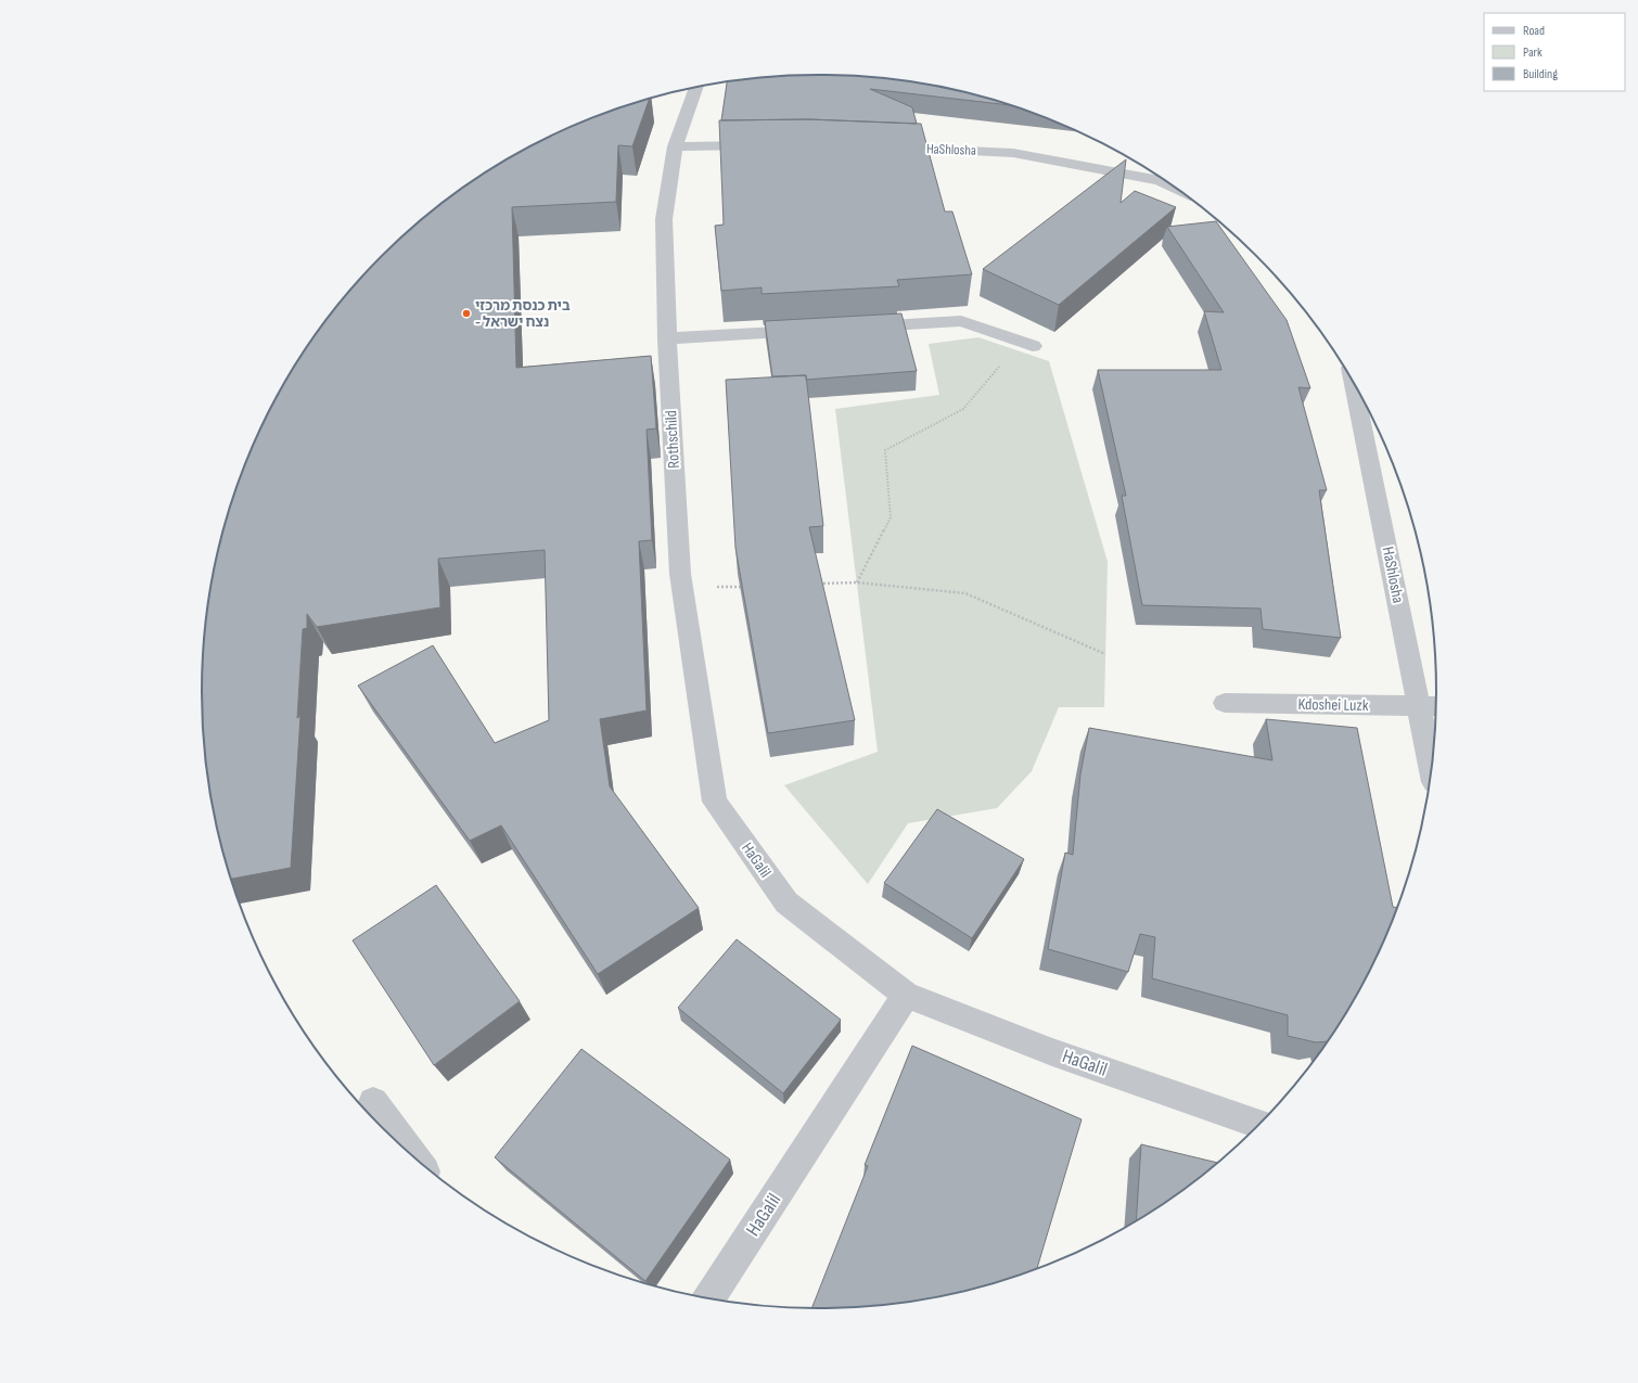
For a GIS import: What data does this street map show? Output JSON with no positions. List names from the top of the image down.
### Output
{
  "streets": {
    "street": [
      "HaShlosha",
      "Rothschild",
      "Kdoshei Luzk",
      "HaGalil"
    ]
  },
  "crossings": [
    ["HaShlosha", "Kdoshei Luzk"],
    ["Rothschild", "HaGalil"]
  ],
  "places": ["בית כנסת מרכזי - נצח ישראל"],
  "legend": ["Road", "Park", "Building"]
}
